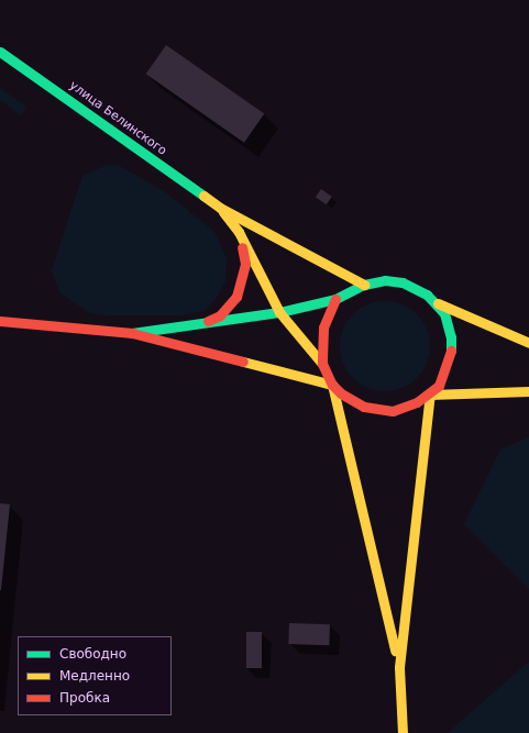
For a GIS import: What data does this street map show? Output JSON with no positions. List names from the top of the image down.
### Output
{
  "streets": {
    "main road": ["улица Белинского"]
  },
  "legend": ["Свободно", "Медленно", "Пробка"]
}
